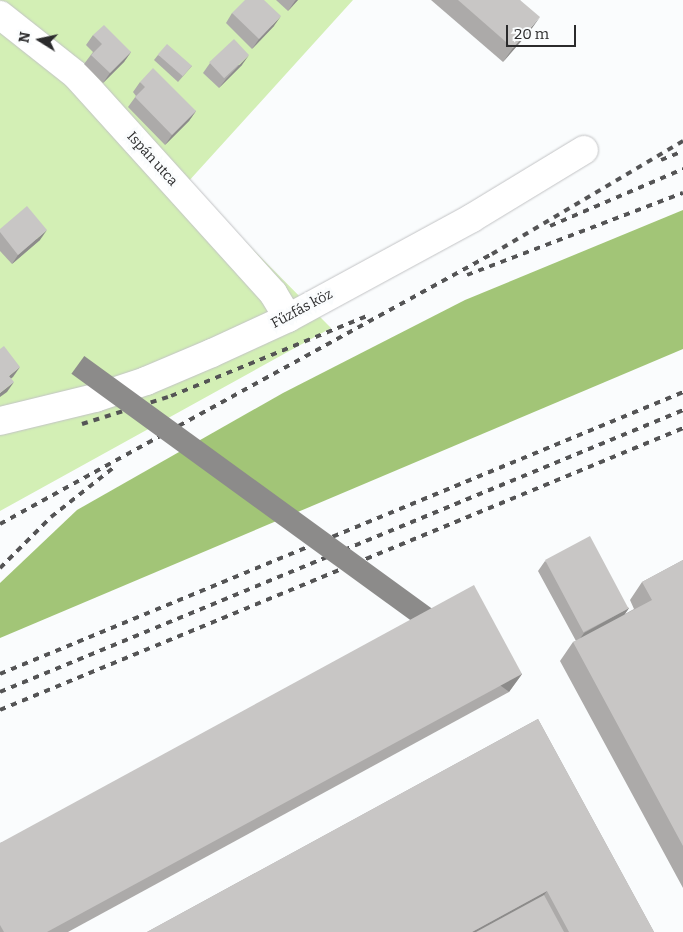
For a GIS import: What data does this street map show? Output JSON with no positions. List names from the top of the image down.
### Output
{
  "streets": {
    "street": ["Ispán utca", "Fűzfás köz"]
  },
  "crossings": [
    ["Ispán utca", "Fűzfás köz"]
  ],
  "scale_bar": "20 m",
  "north": "left"
}
